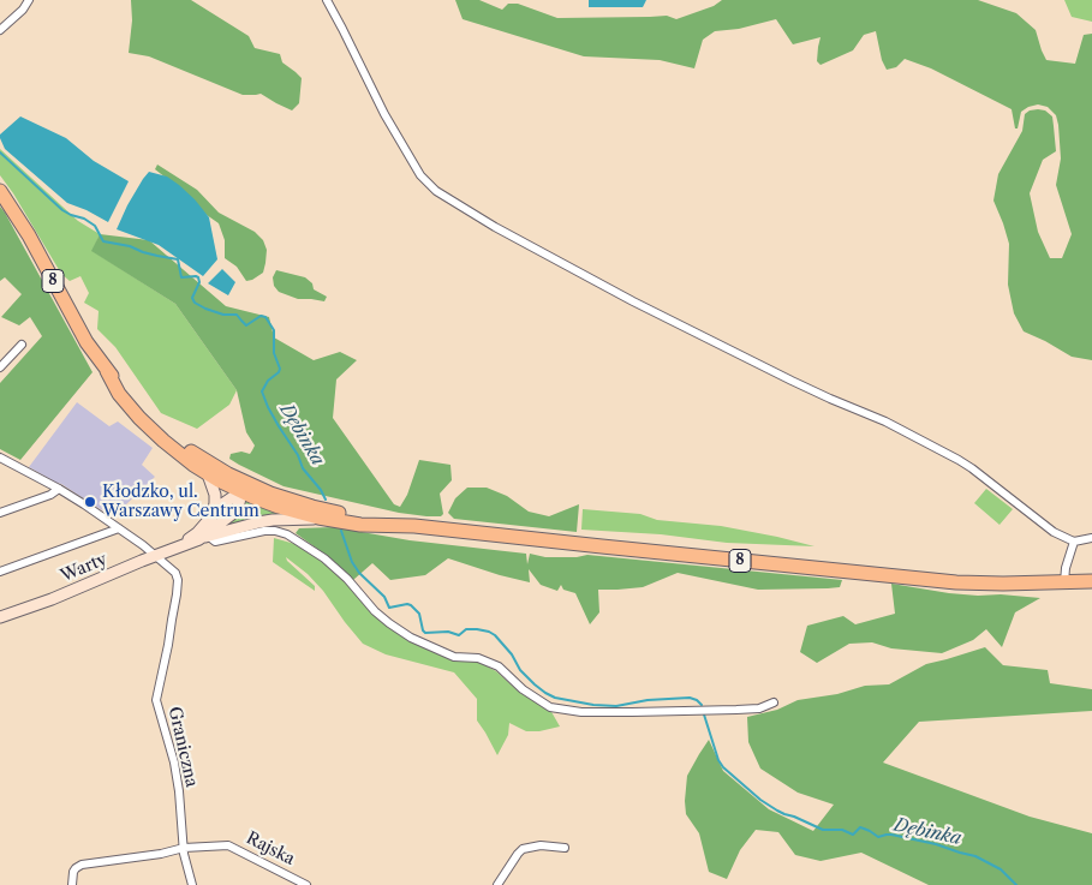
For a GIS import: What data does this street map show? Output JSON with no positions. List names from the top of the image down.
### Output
{
  "streets": {
    "highway": ["8"],
    "main road": ["Warty"],
    "street": ["Graniczna", "Rajska"]
  },
  "crossings": [
    ["8", "Warty"],
    ["Warty", "Graniczna"],
    ["Graniczna", "Rajska"]
  ],
  "water": ["Dębinka"],
  "places": ["Kłodzko, ul. Warszawy Centrum"]
}
